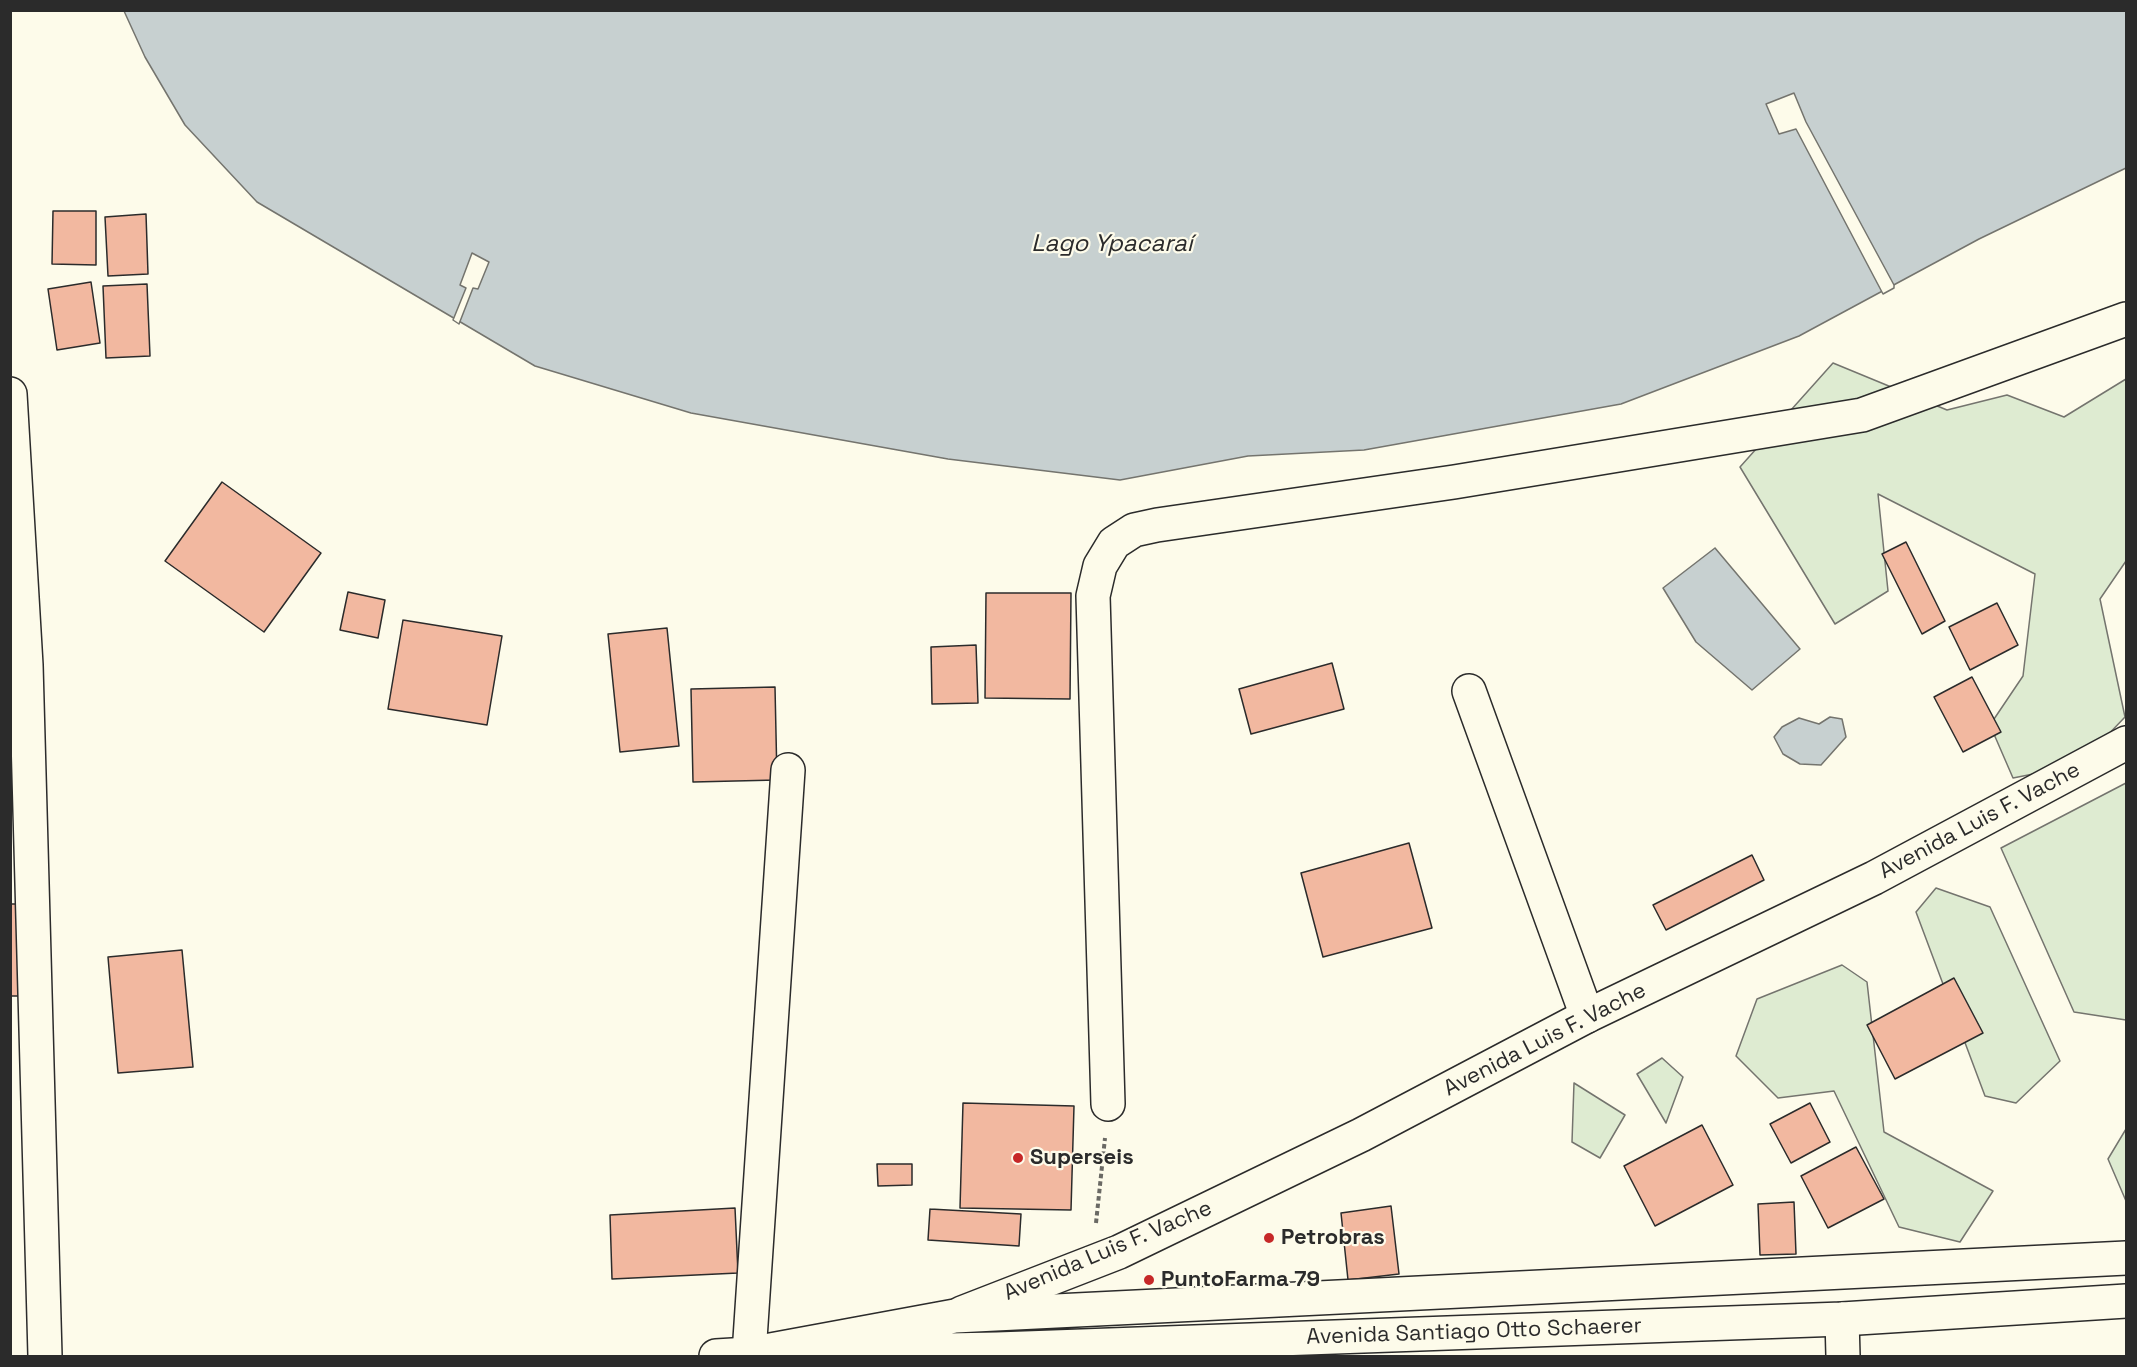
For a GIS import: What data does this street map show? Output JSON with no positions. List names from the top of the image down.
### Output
{
  "streets": {
    "street": ["Avenida Luis F. Vache", "Avenida Santiago Otto Schaerer"]
  },
  "crossings": [
    ["Avenida Luis F. Vache", "Avenida Santiago Otto Schaerer"]
  ],
  "water": ["Lago Ypacaraí"],
  "places": ["Superseis", "Petrobras", "PuntoFarma 79"]
}
